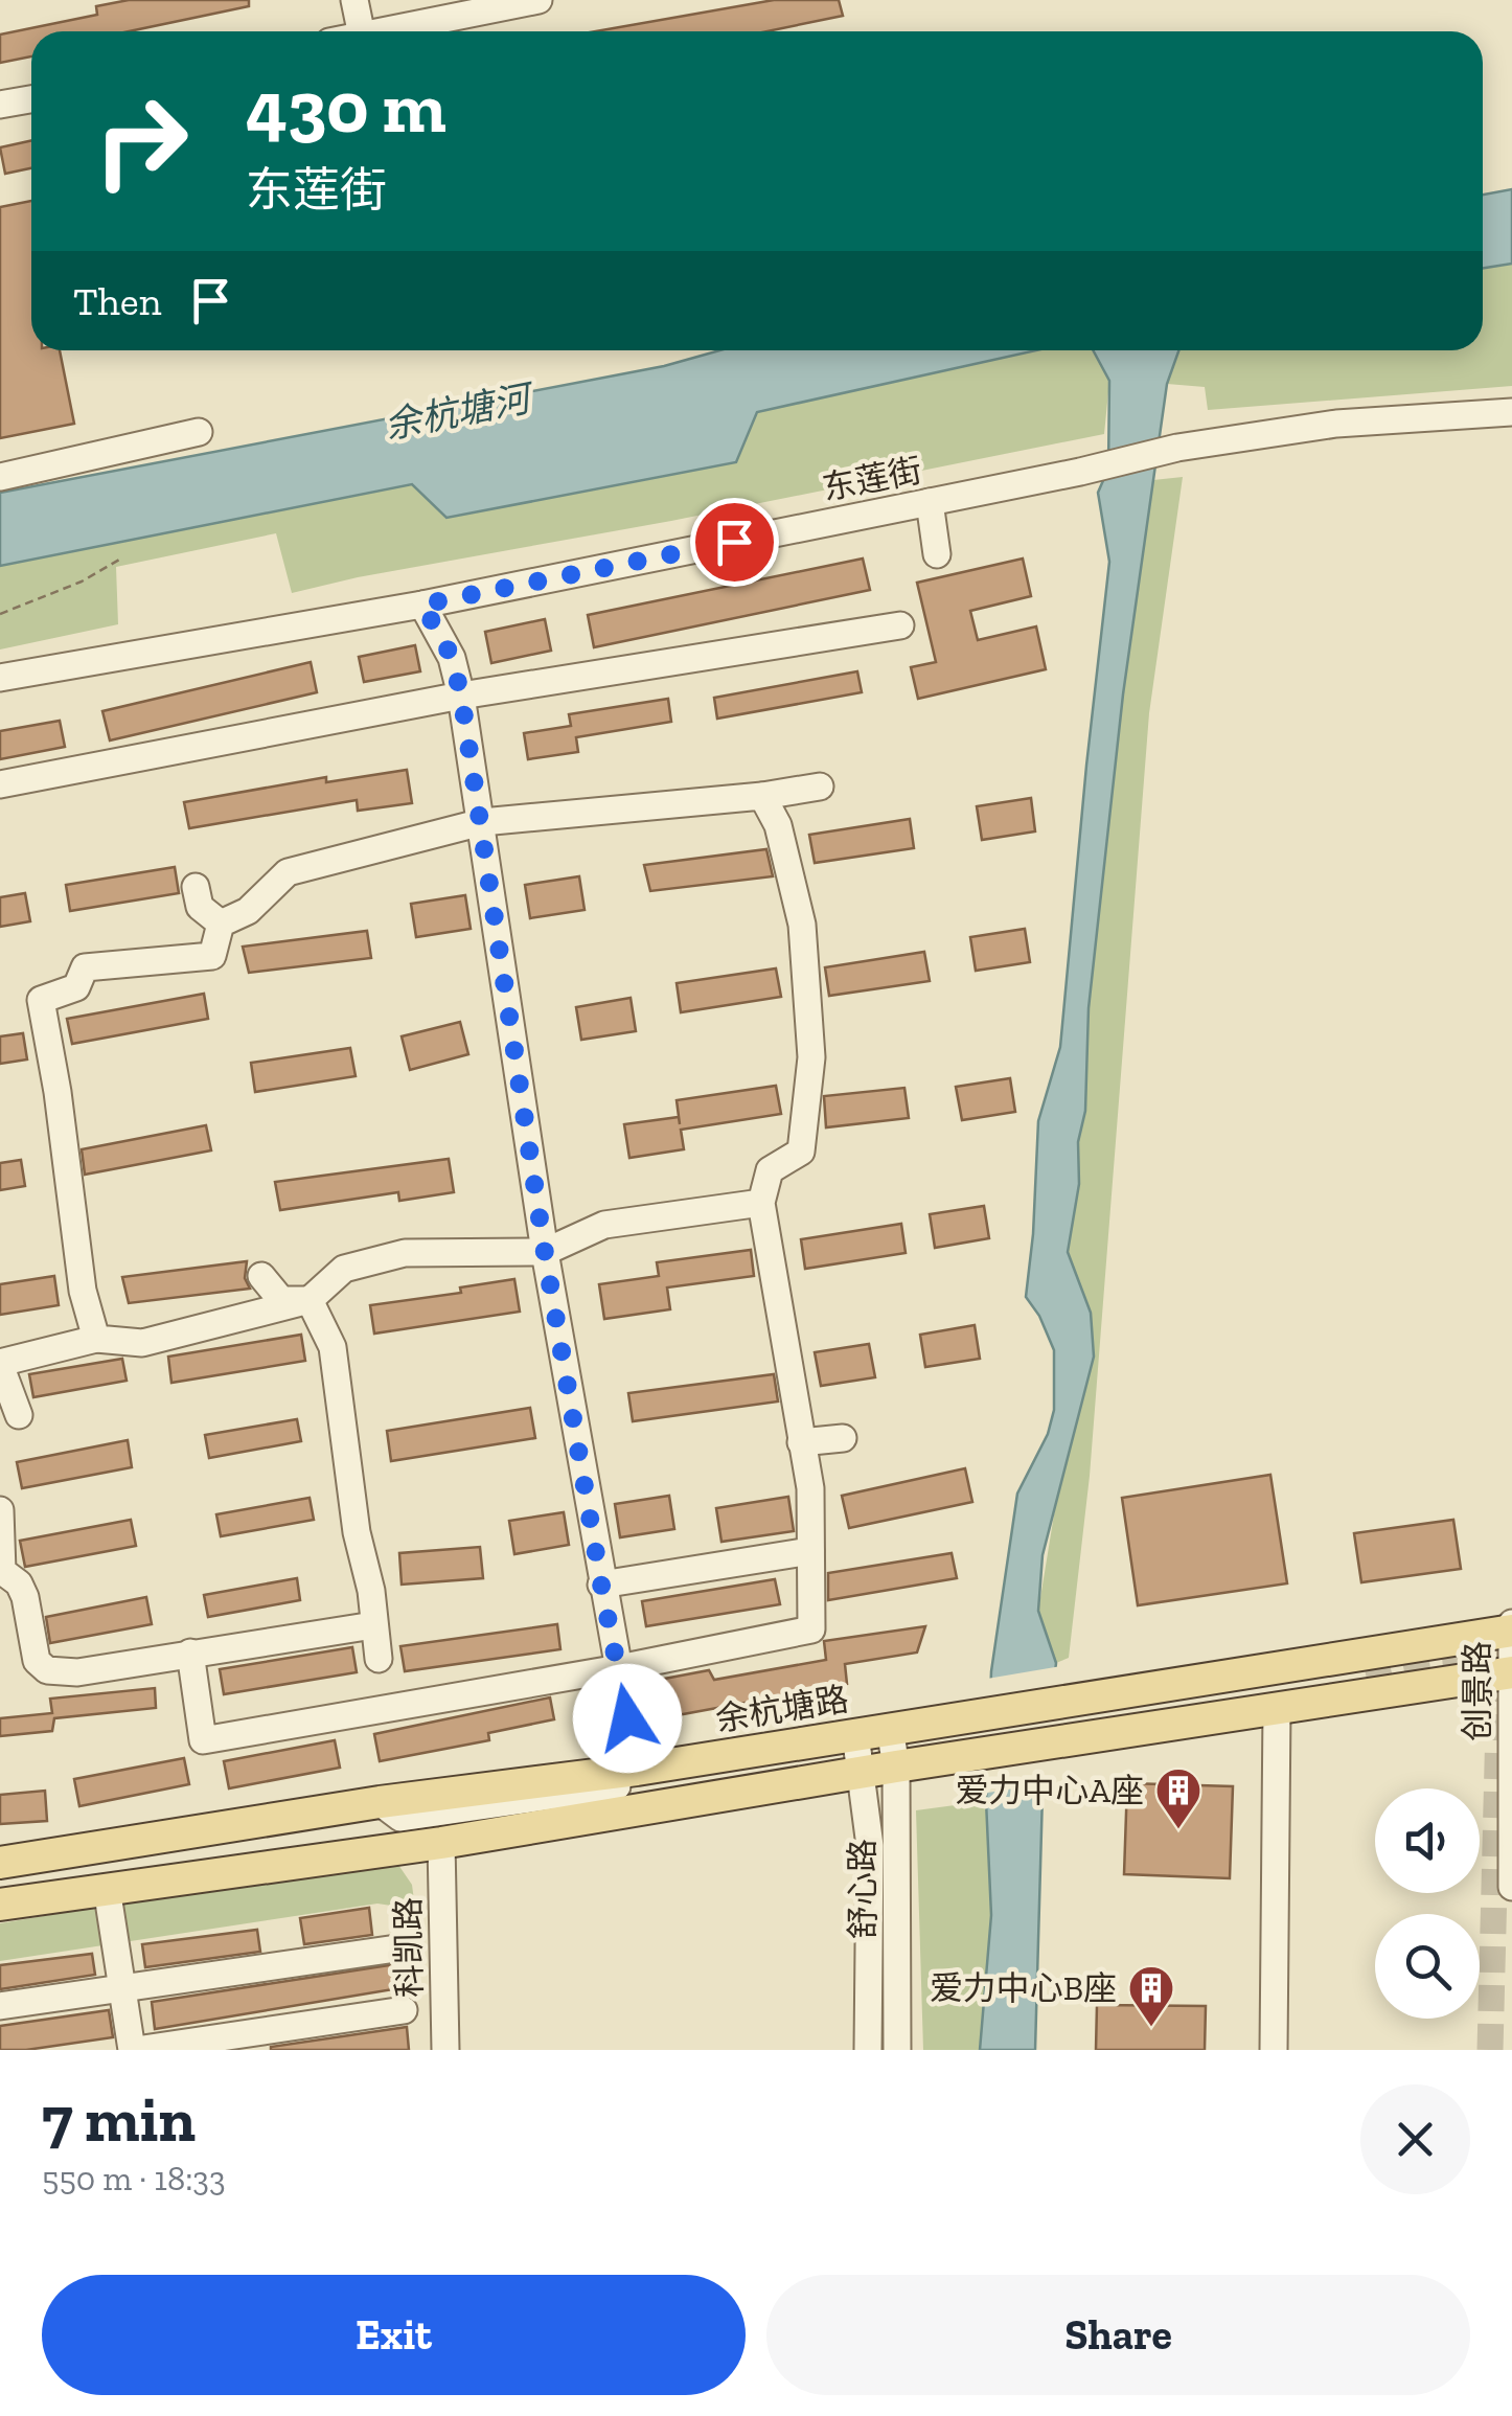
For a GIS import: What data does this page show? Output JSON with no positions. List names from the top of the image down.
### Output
{
  "streets": {
    "main road": ["余杭塘路"],
    "street": [
      "东莲街",
      "创景路",
      "舒心路",
      "科凯路"
    ]
  },
  "crossings": [
    ["创景路", "余杭塘路"],
    ["余杭塘路", "舒心路"]
  ],
  "water": ["余杭塘河"],
  "places": {
    "building": ["爱力中心A座", "爱力中心B座"]
  },
  "page": {
    "turn": ["430 m", "东莲街"],
    "then": "Then",
    "heading": ["7 min", "550 m · 18:33"],
    "buttons": ["Exit", "Share"]
  }
}
